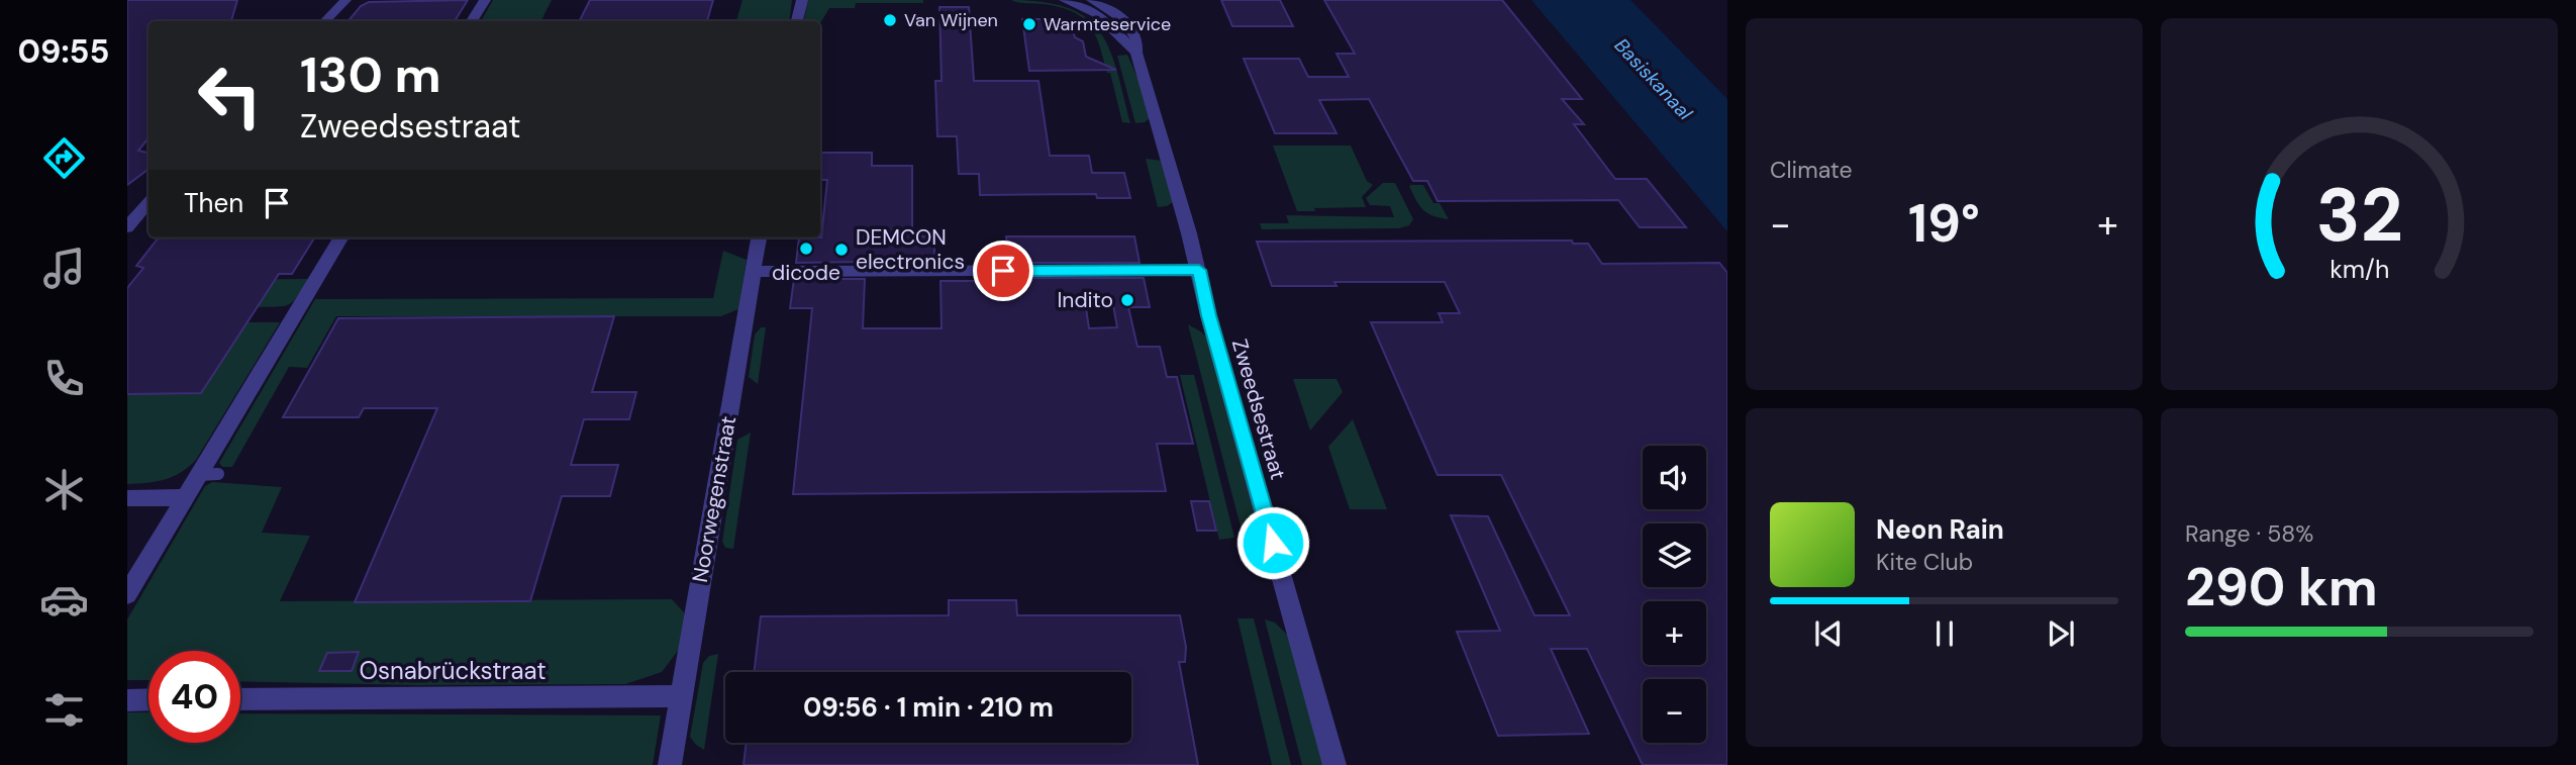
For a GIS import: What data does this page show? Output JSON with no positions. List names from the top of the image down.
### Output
{
  "streets": {
    "street": ["Zweedsestraat", "Noorwegenstraat", "Osnabrückstraat"]
  },
  "crossings": [
    ["Noorwegenstraat", "Osnabrückstraat"]
  ],
  "water": ["Basiskanaal"],
  "places": [
    "Van Wijnen",
    "Warmteservice",
    "dicode",
    "DEMCON electronics",
    "Indito"
  ],
  "page": {
    "tabs": "09:55",
    "tile": [
      "Climate",
      ["Range · 58%", "290 km"]
    ],
    "turn": ["130 m", "Zweedsestraat"],
    "then": "Then",
    "heat": ["−", "19°", "+"],
    "map_buttons": ["+", "−"],
    "song": ["Neon Rain", "Kite Club"],
    "limit": "40",
    "trip": "09:56 · 1 min · 210 m",
    "gauge": ["32", "km/h"]
  }
}
